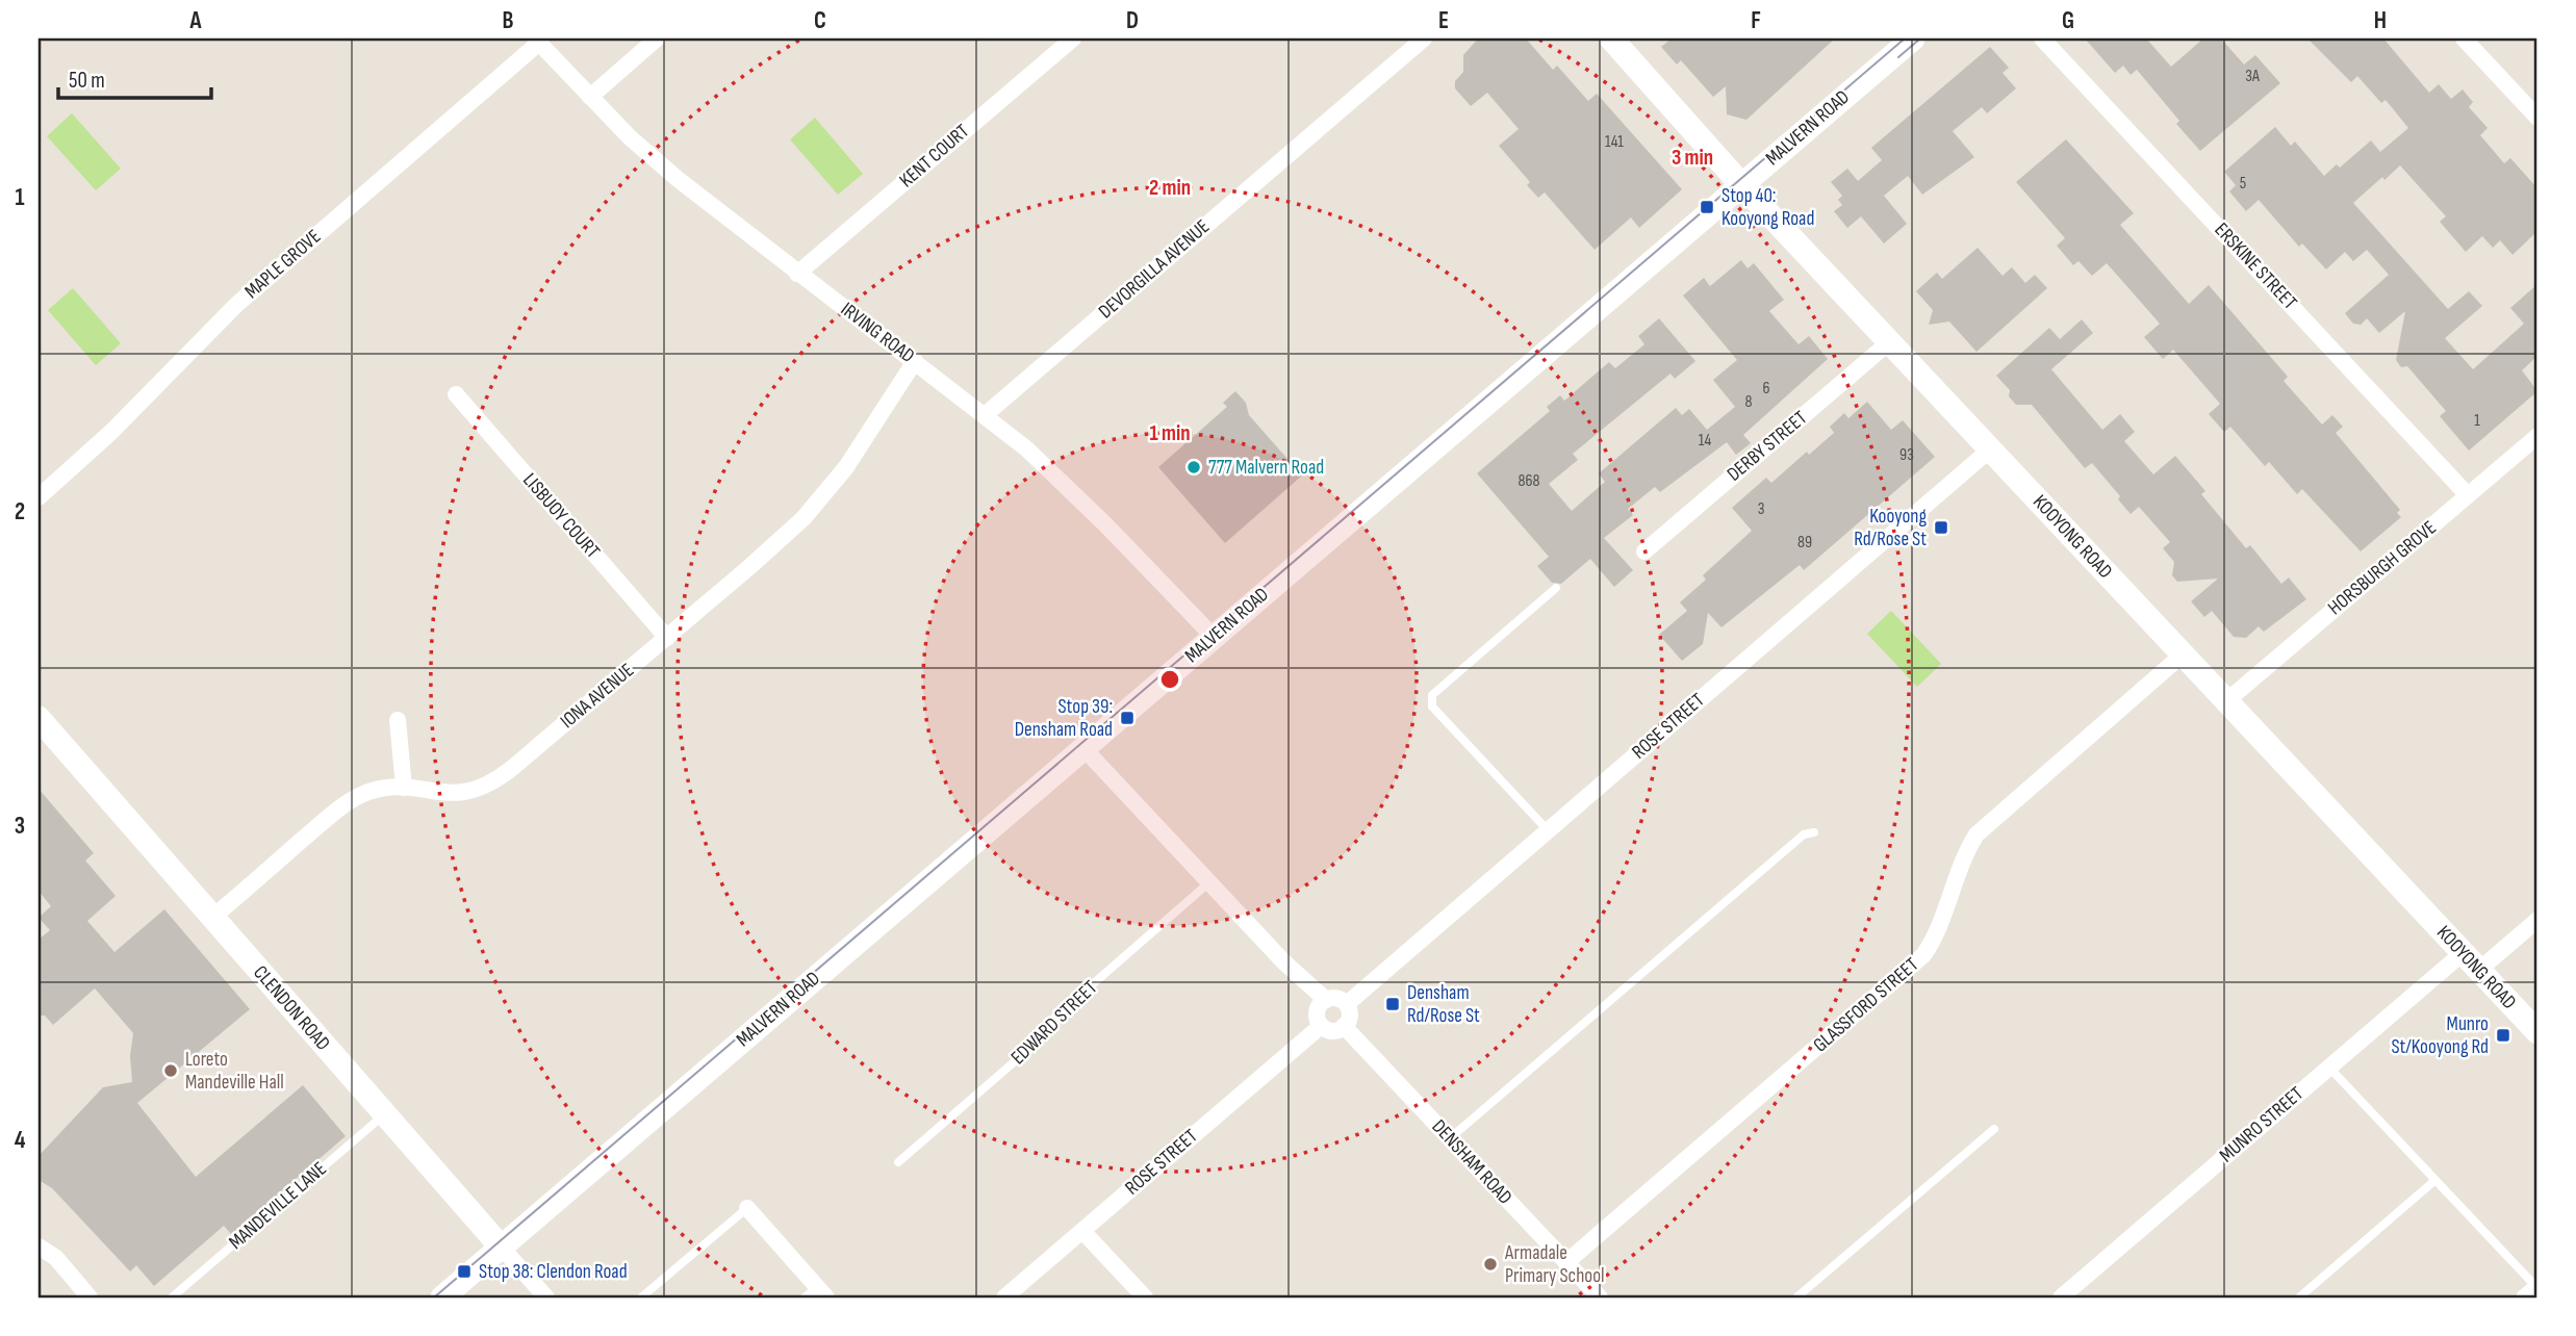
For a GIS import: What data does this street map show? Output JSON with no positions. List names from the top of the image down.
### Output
{
  "streets": {
    "street": [
      "MALVERN ROAD",
      "KENT COURT",
      "MAPLE GROVE",
      "ERSKINE STREET",
      "DEVORGILLA AVENUE",
      "IRVING ROAD",
      "DERBY STREET",
      "LISBUOY COURT",
      "KOOYONG ROAD",
      "HORSBURGH GROVE",
      "IONA AVENUE",
      "ROSE STREET",
      "GLASSFORD STREET",
      "CLENDON ROAD",
      "MUNRO STREET",
      "DENSHAM ROAD"
    ],
    "lane": ["EDWARD STREET", "MANDEVILLE LANE"]
  },
  "crossings": [
    ["MALVERN ROAD", "IRVING ROAD"],
    ["MALVERN ROAD", "KOOYONG ROAD"],
    ["MALVERN ROAD", "CLENDON ROAD"],
    ["KENT COURT", "IRVING ROAD"],
    ["MAPLE GROVE", "IRVING ROAD"],
    ["ERSKINE STREET", "HORSBURGH GROVE"],
    ["DEVORGILLA AVENUE", "IRVING ROAD"],
    ["IRVING ROAD", "IONA AVENUE"],
    ["DERBY STREET", "KOOYONG ROAD"],
    ["LISBUOY COURT", "IONA AVENUE"],
    ["KOOYONG ROAD", "HORSBURGH GROVE"],
    ["KOOYONG ROAD", "ROSE STREET"],
    ["KOOYONG ROAD", "GLASSFORD STREET"],
    ["KOOYONG ROAD", "MUNRO STREET"],
    ["IONA AVENUE", "CLENDON ROAD"],
    ["ROSE STREET", "DENSHAM ROAD"],
    ["GLASSFORD STREET", "DENSHAM ROAD"],
    ["CLENDON ROAD", "MANDEVILLE LANE"]
  ],
  "places": {
    "transit": [
      "Stop 40: Kooyong Road",
      "Kooyong Rd/Rose St",
      "Stop 39: Densham Road",
      "Densham Rd/Rose St",
      "Munro St/Kooyong Rd",
      "Stop 38: Clendon Road"
    ],
    "other": ["777 Malvern Road", "Loreto Mandeville Hall", "Armadale Primary School"]
  },
  "house_numbers": [
    "3A",
    "141",
    "5",
    "6",
    "8",
    "1",
    "14",
    "93",
    "868",
    "3",
    "89"
  ],
  "scale_bar": "50 m",
  "grid": {
    "columns": [
      "A",
      "B",
      "C",
      "D",
      "E",
      "F",
      "G",
      "H"
    ],
    "rows": [
      "1",
      "2",
      "3",
      "4"
    ]
  },
  "rings": ["3 min", "2 min", "1 min"]
}
